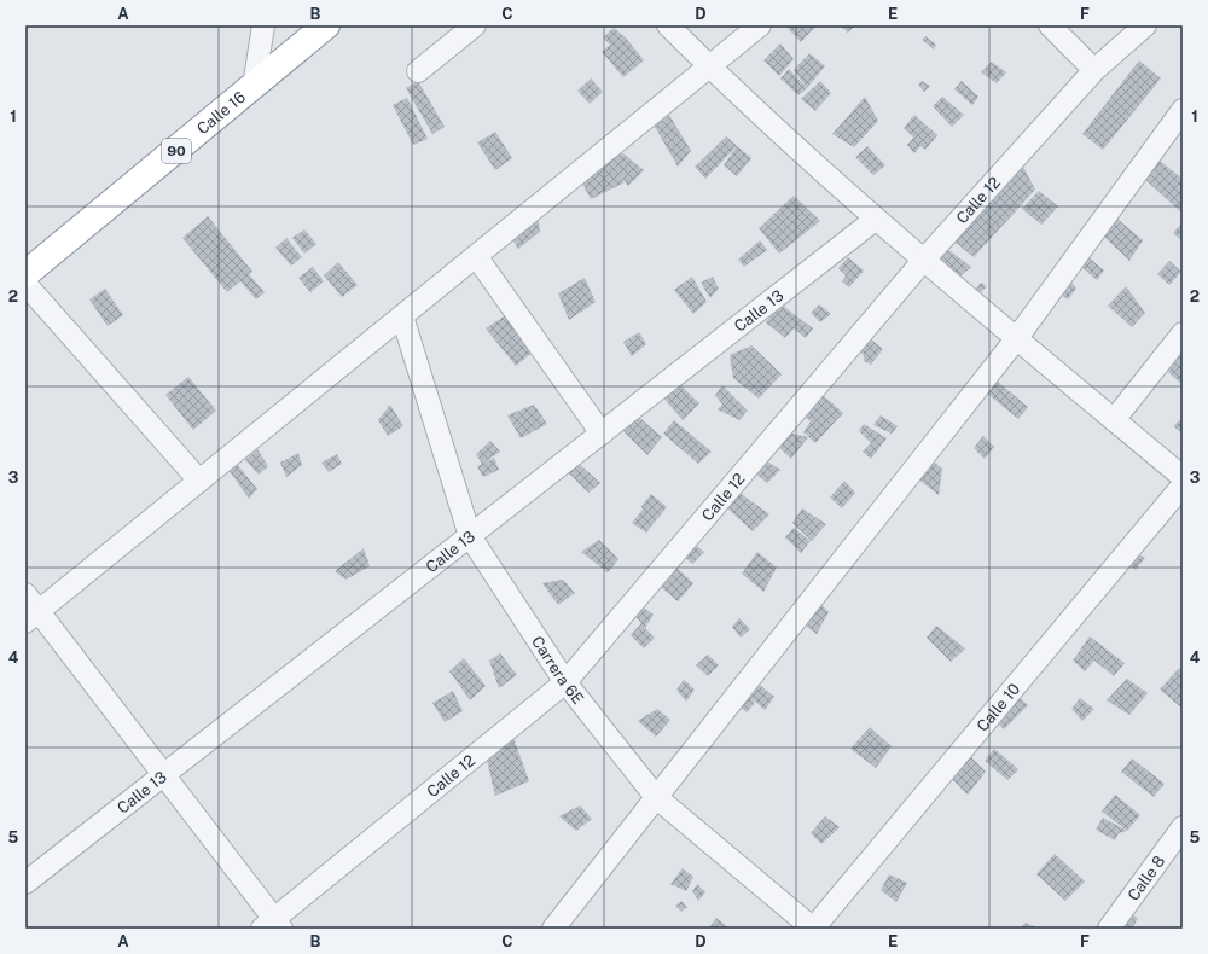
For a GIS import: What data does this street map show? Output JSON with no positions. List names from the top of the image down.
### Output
{
  "streets": {
    "highway": ["Calle 16", "90"],
    "street": [
      "Calle 12",
      "Calle 13",
      "Carrera 6E",
      "Calle 10",
      "Calle 8"
    ]
  },
  "crossings": [
    ["Calle 12", "Carrera 6E"],
    ["Calle 13", "Carrera 6E"],
    ["Carrera 6E", "Calle 10"]
  ],
  "grid": {
    "columns": [
      "A",
      "B",
      "C",
      "D",
      "E",
      "F"
    ],
    "rows": [
      "1",
      "2",
      "3",
      "4",
      "5"
    ]
  }
}
